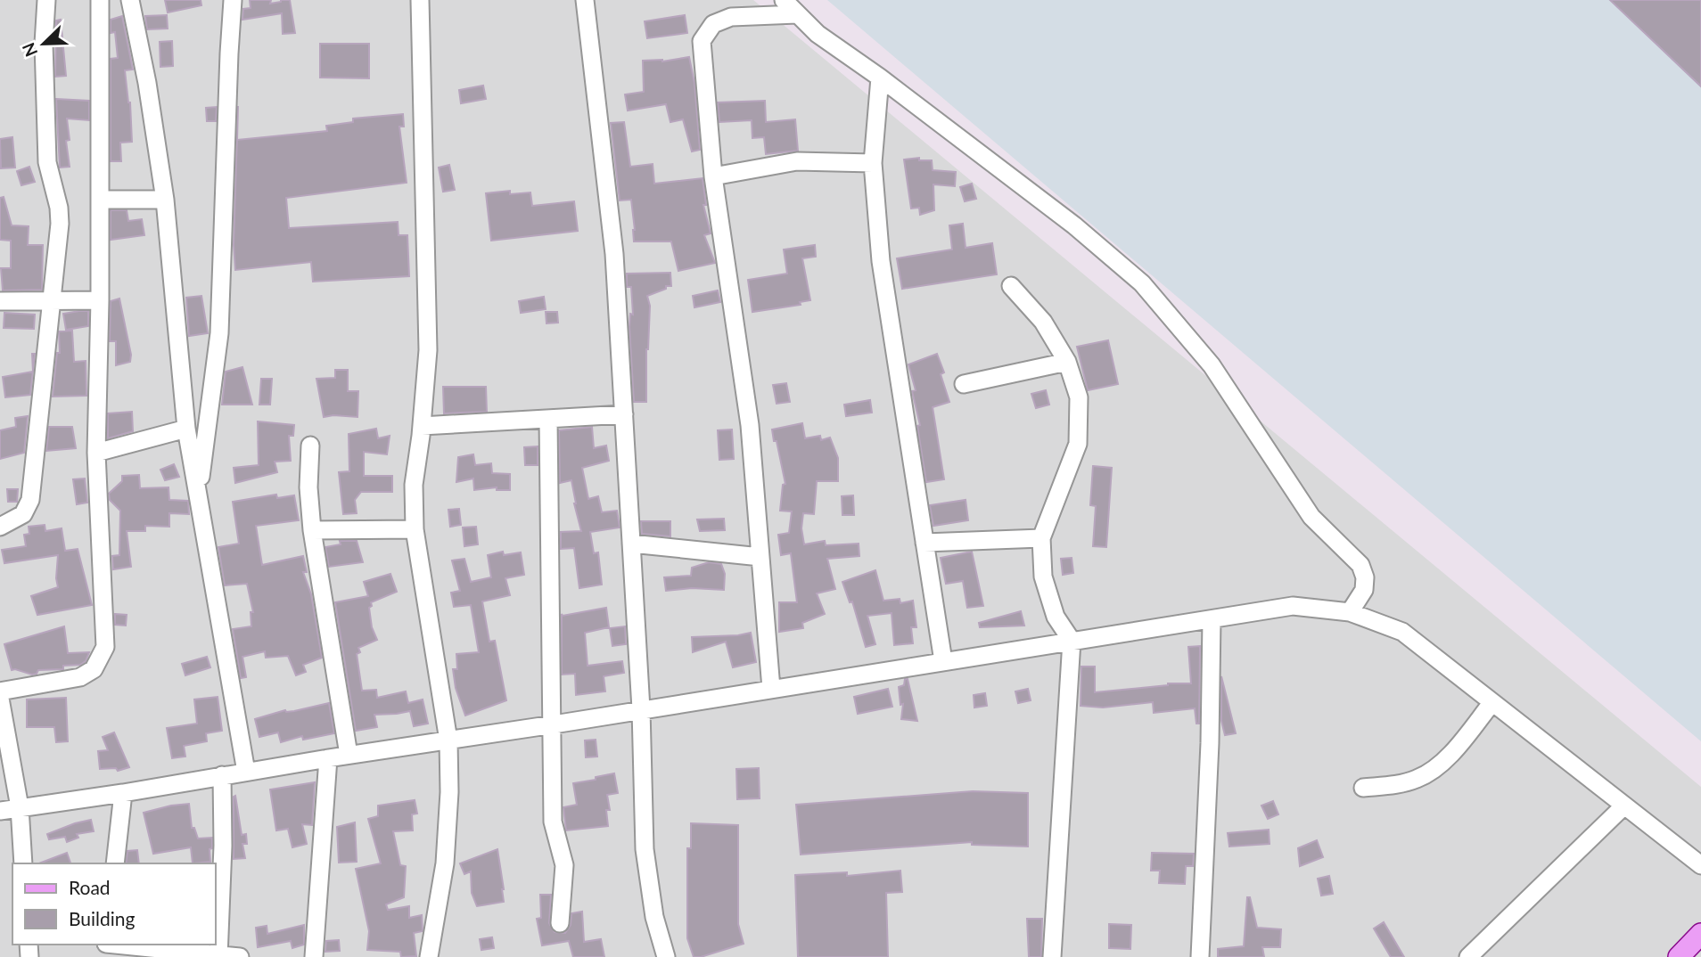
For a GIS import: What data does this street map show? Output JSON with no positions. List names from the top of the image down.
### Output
{
  "legend": ["Road", "Building"],
  "north": "bottom left"
}
